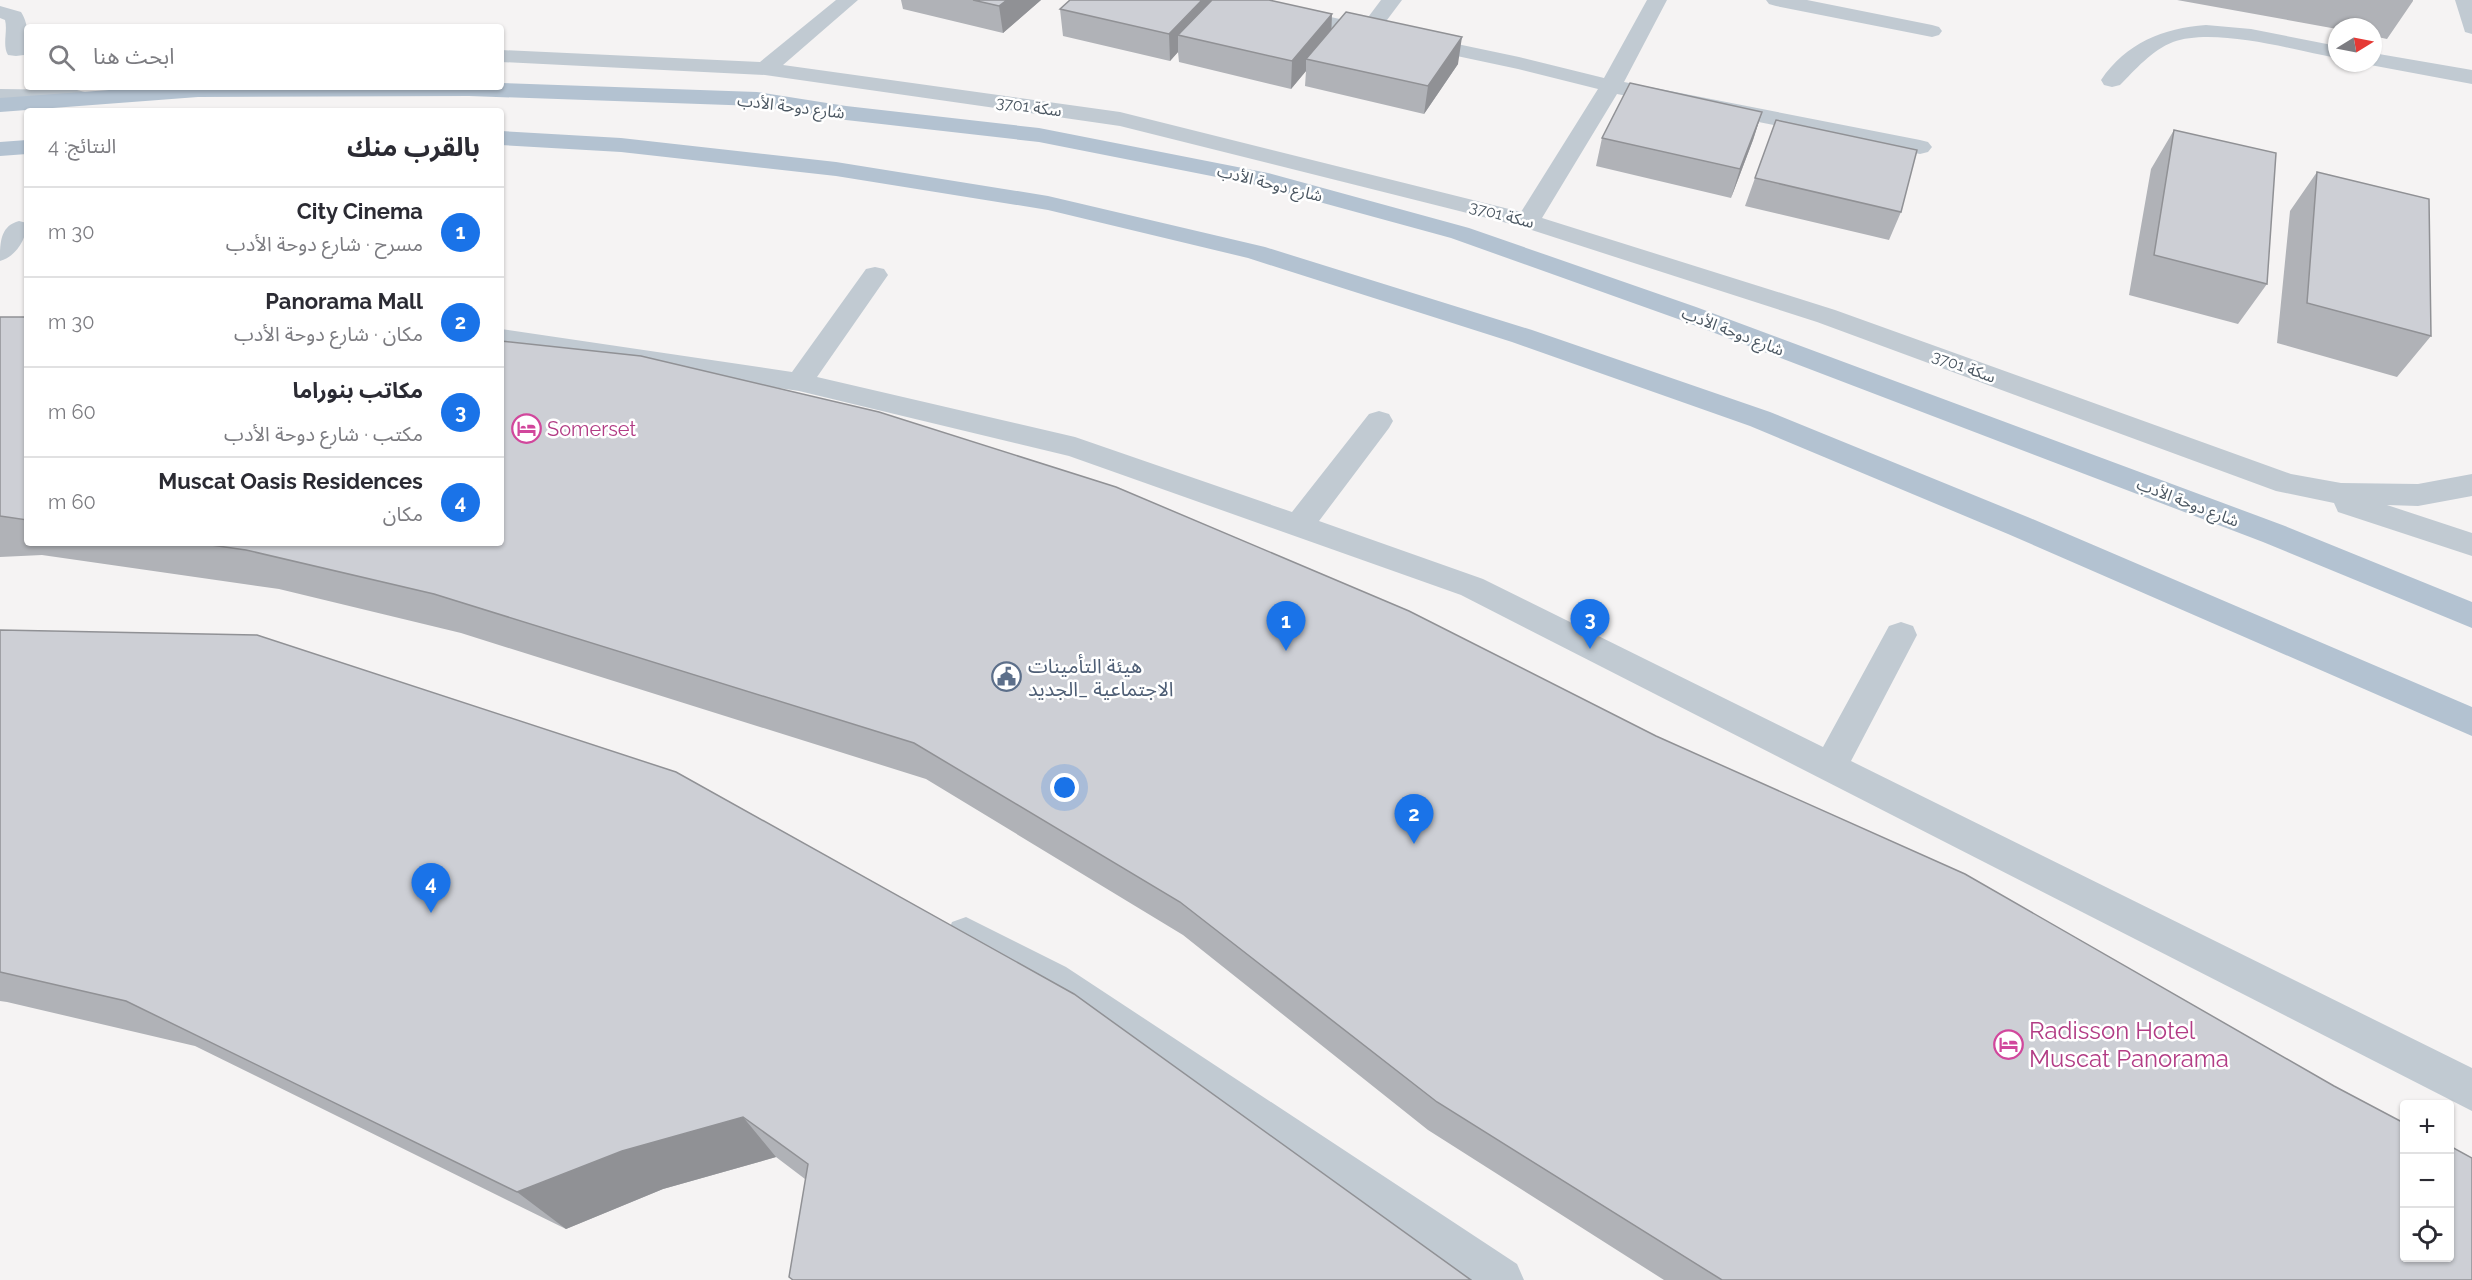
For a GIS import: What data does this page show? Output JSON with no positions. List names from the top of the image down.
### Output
{
  "streets": {
    "main road": ["شارع دوحة الأدب"],
    "street": ["سكة 3701"]
  },
  "places": {
    "hotel": ["Somerset", "Radisson Hotel Muscat Panorama"],
    "public building": ["هيئة التأمينات الاجتماعية _الجديد"]
  },
  "north": "right",
  "page": {
    "search": "ابحث هنا",
    "heading": ["بالقرب منك", "النتائج: 4"],
    "list": [
      {
        "mark": "1",
        "name": "City Cinema",
        "note": "مسرح · شارع دوحة الأدب",
        "value": "30 m"
      },
      {
        "mark": "2",
        "name": "Panorama Mall",
        "note": "مكان · شارع دوحة الأدب",
        "value": "30 m"
      },
      {
        "mark": "3",
        "name": "مكاتب بنوراما",
        "note": "مكتب · شارع دوحة الأدب",
        "value": "60 m"
      },
      {
        "mark": "4",
        "name": "Muscat Oasis Residences",
        "note": "مكان",
        "value": "60 m"
      }
    ],
    "pins": [
      "3",
      "1",
      "2",
      "4"
    ],
    "map_buttons": ["+", "−"]
  }
}
